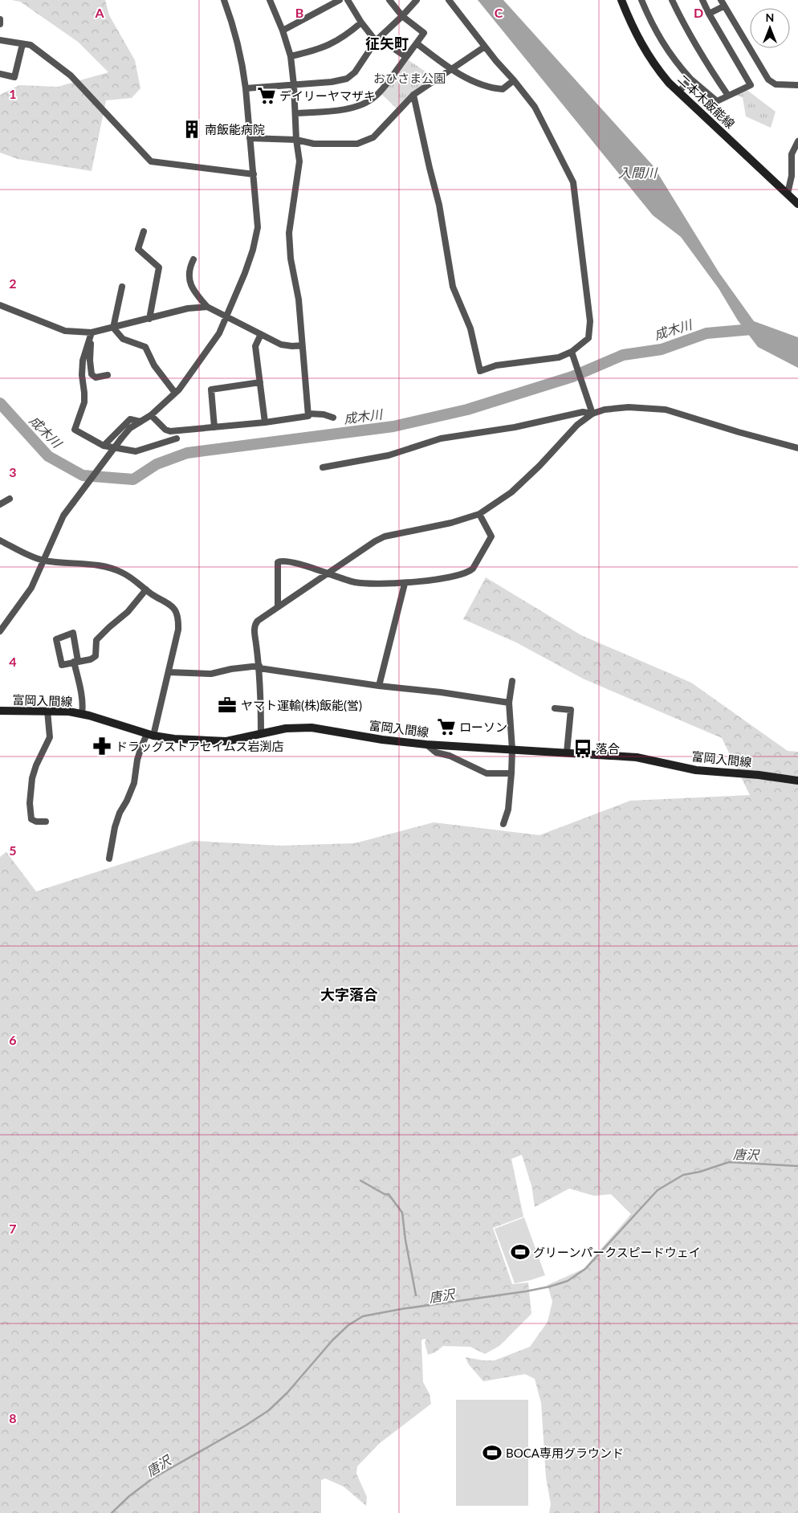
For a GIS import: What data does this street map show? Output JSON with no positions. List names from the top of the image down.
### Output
{
  "streets": {
    "main road": ["二本木飯能線", "富岡入間線"]
  },
  "districts": ["征矢町", "大字落合"],
  "water": ["入間川", "成木川", "唐沢"],
  "parks": ["おひさま公園"],
  "places": {
    "supermarket": ["デイリーヤマザキ", "ローソン"],
    "building": ["南飯能病院"],
    "office": ["ヤマト運輸(株)飯能(営)"],
    "pharmacy": ["ドラッグストアセイムス岩渕店"],
    "bus stop": ["落合"],
    "sports": ["グリーンパークスピードウェイ", "BOCA専用グラウンド"]
  },
  "north": "top",
  "grid": {
    "columns": [
      "A",
      "B",
      "C",
      "D"
    ],
    "rows": [
      "1",
      "2",
      "3",
      "4",
      "5",
      "6",
      "7",
      "8"
    ]
  }
}
